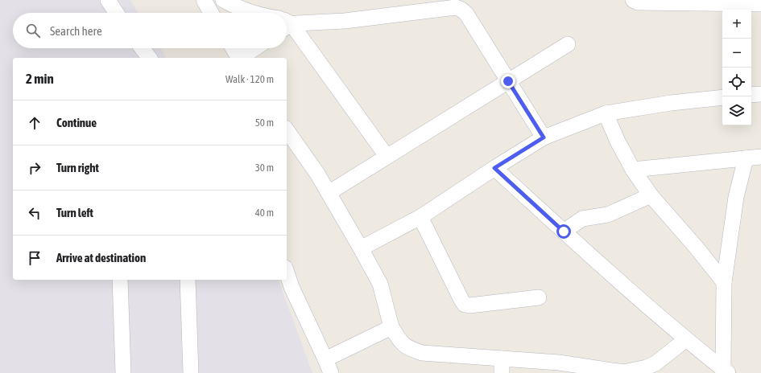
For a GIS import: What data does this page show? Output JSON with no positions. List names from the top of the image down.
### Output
{
  "page": {
    "map_buttons": ["+", "−"],
    "search": "Search here",
    "heading": ["2 min", "Walk · 120 m"],
    "list": [
      ["Continue", "50 m"],
      ["Turn right", "30 m"],
      ["Turn left", "40 m"],
      "Arrive at destination"
    ]
  }
}
